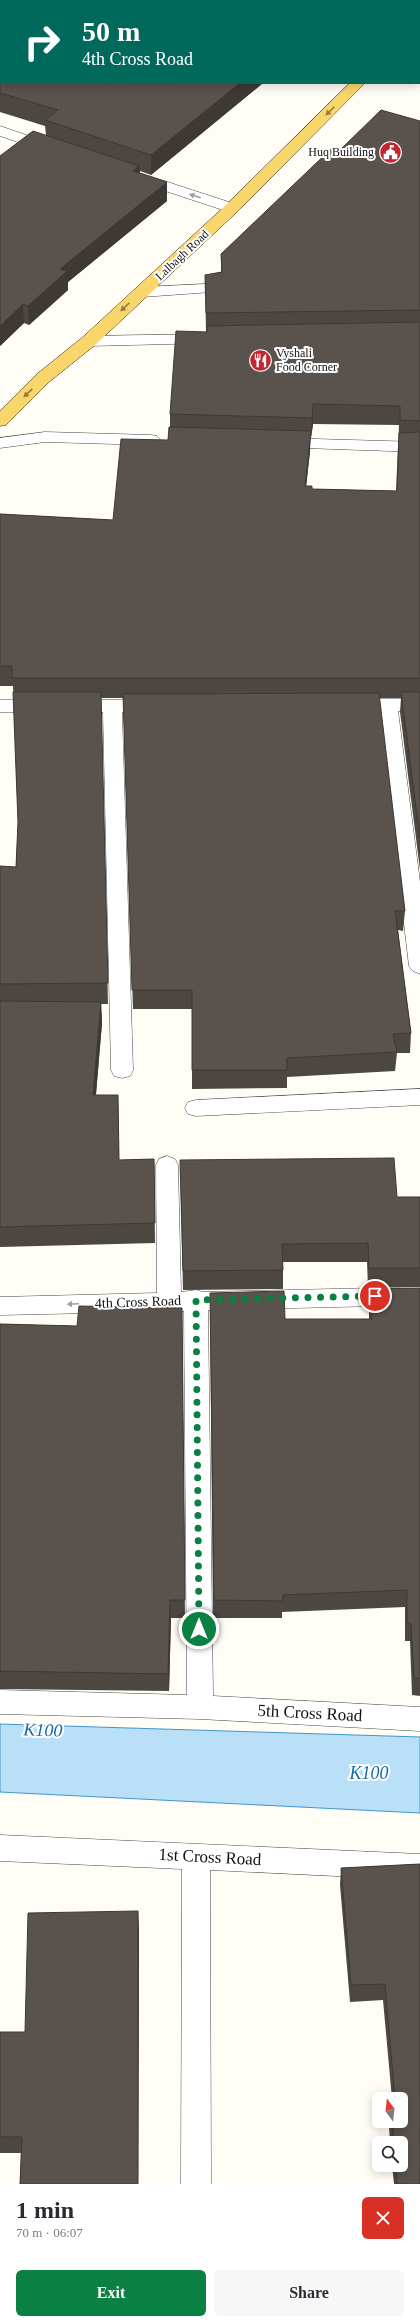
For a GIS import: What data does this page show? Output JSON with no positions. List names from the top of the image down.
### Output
{
  "streets": {
    "main road": ["Lalbagh Road"],
    "street": ["4th Cross Road", "5th Cross Road", "1st Cross Road"]
  },
  "one_way": ["Lalbagh Road", "4th Cross Road"],
  "water": ["K100"],
  "places": {
    "public building": ["Huq Building"],
    "restaurant": ["Vyshali Food Corner"]
  },
  "north": "top",
  "page": {
    "turn": ["50 m", "4th Cross Road"],
    "heading": ["1 min", "70 m · 06:07"],
    "buttons": ["Exit", "Share"]
  }
}
